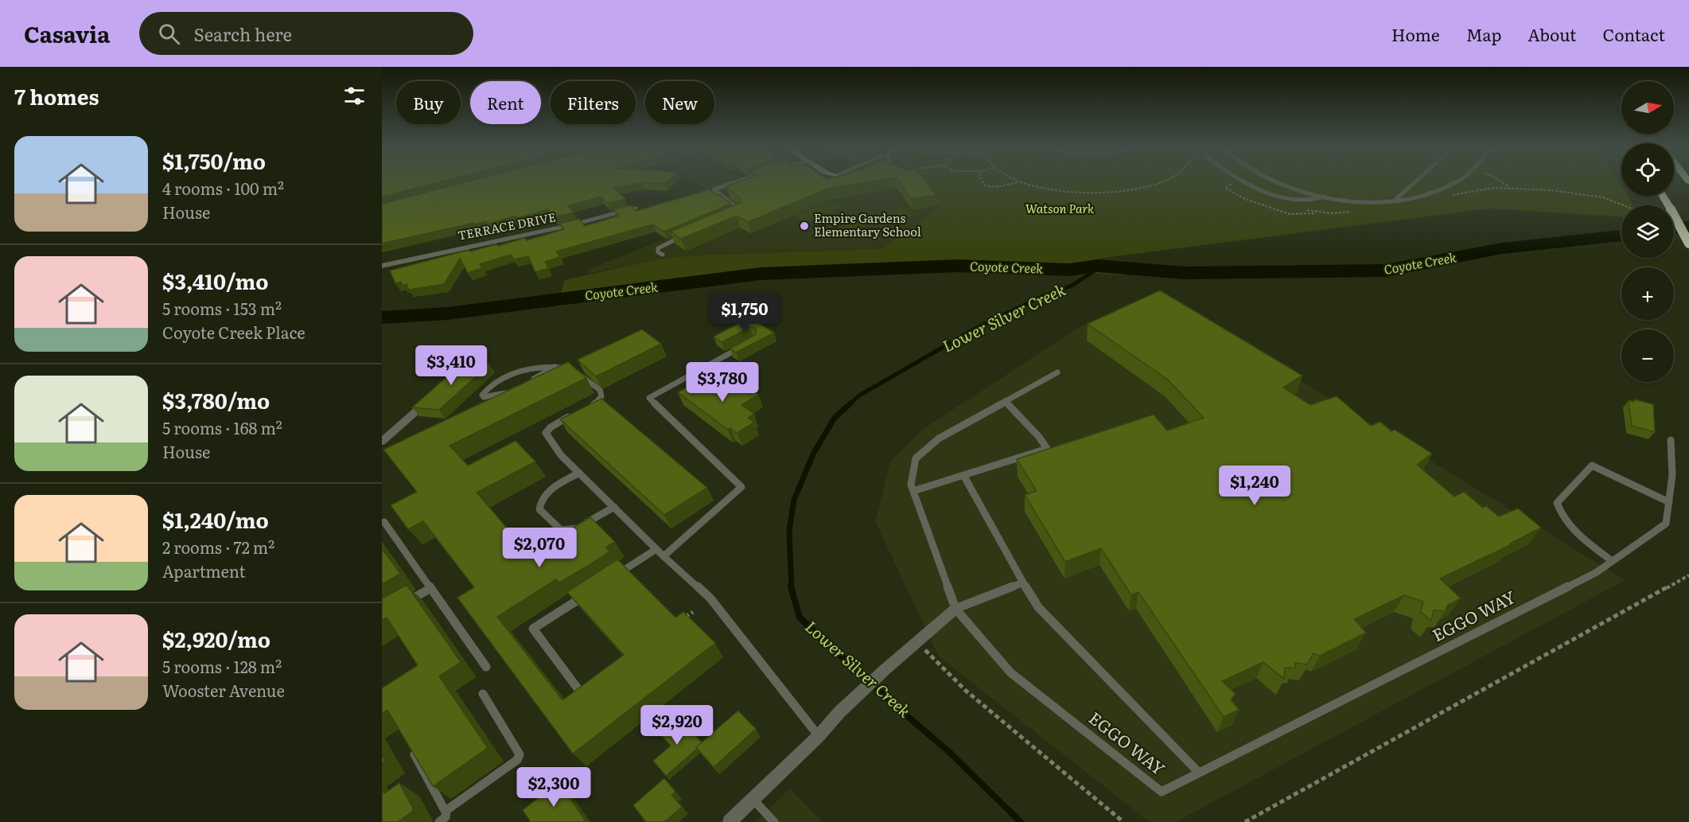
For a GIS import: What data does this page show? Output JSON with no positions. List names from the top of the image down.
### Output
{
  "streets": {
    "street": ["TERRACE DRIVE"],
    "lane": ["EGGO WAY"]
  },
  "water": ["Coyote Creek", "Lower Silver Creek"],
  "parks": ["Watson Park"],
  "places": ["Empire Gardens Elementary School"],
  "north": "right",
  "page": {
    "header": "Casavia",
    "search": "Search here",
    "nav": [
      "Home",
      "Map",
      "About",
      "Contact"
    ],
    "heading": "7 homes",
    "map_buttons": ["+", "−"],
    "chip": [
      "Buy",
      "Rent",
      "Filters",
      "New"
    ],
    "list": [
      {
        "name": "$1,750/mo",
        "note": "4 rooms · 100 m² · House"
      },
      {
        "name": "$3,410/mo",
        "note": "5 rooms · 153 m² · Coyote Creek Place"
      },
      {
        "name": "$3,780/mo",
        "note": "5 rooms · 168 m² · House"
      },
      {
        "name": "$1,240/mo",
        "note": "2 rooms · 72 m² · Apartment"
      },
      {
        "name": "$2,920/mo",
        "note": "5 rooms · 128 m² · Wooster Avenue"
      }
    ],
    "price": [
      "$1,750",
      "$3,410",
      "$3,780",
      "$1,240",
      "$2,070",
      "$2,920",
      "$2,300"
    ]
  }
}
